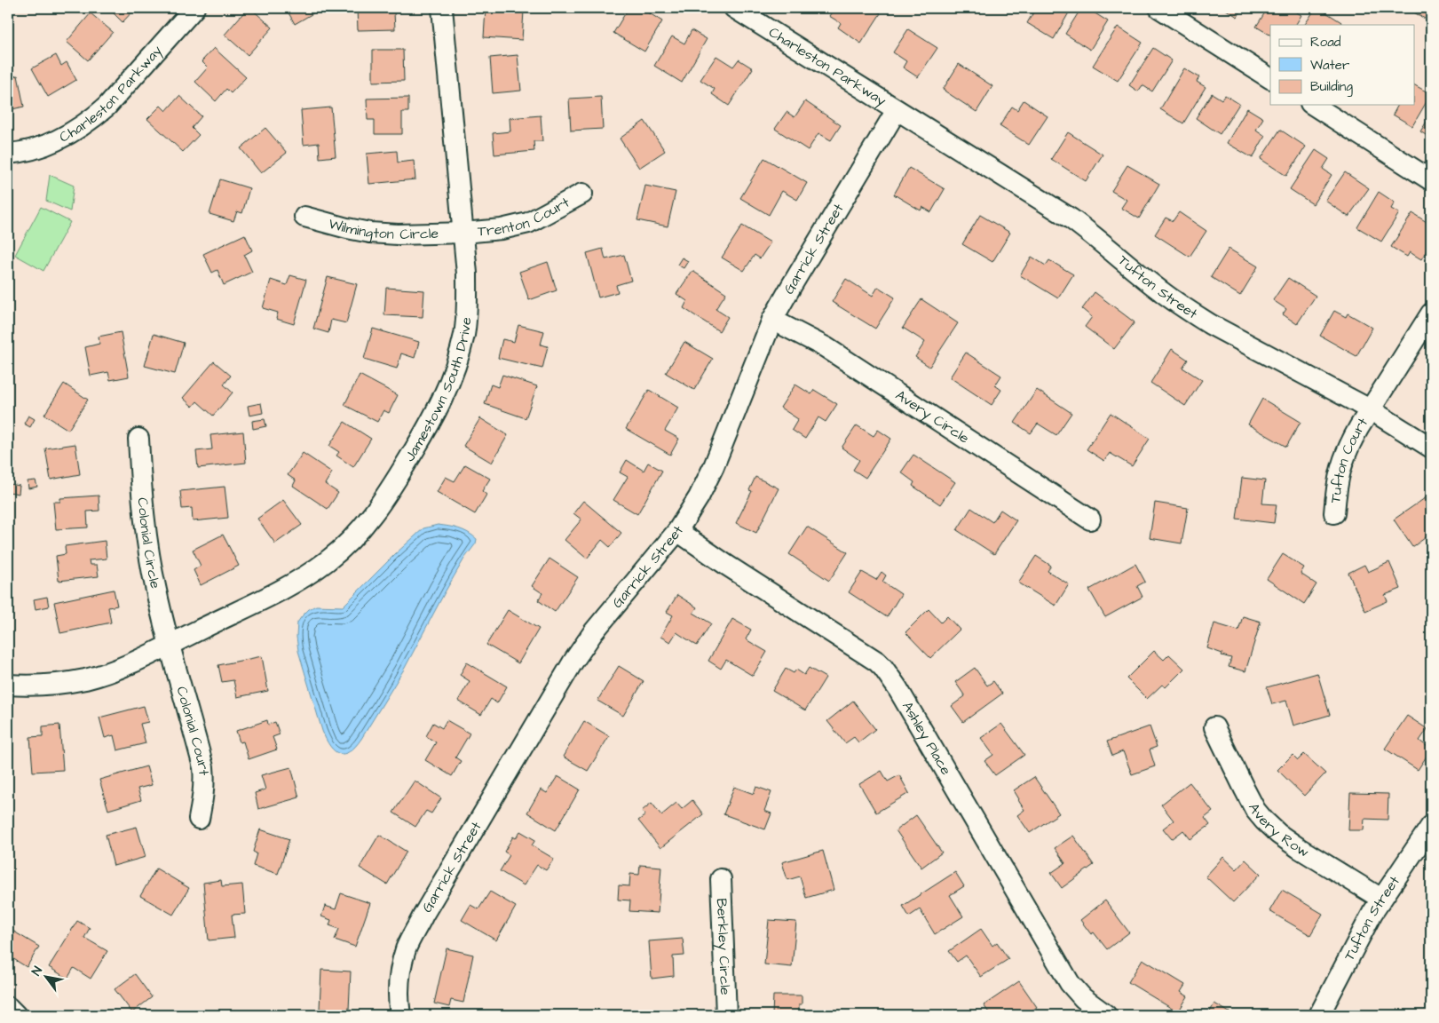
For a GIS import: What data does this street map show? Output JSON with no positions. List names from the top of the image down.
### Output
{
  "streets": {
    "street": [
      "Charleston Parkway",
      "Trenton Court",
      "Wilmington Circle",
      "Garrick Street",
      "Tufton Street",
      "Jamestown South Drive",
      "Avery Circle",
      "Tufton Court",
      "Colonial Circle",
      "Colonial Court",
      "Ashley Place",
      "Avery Row",
      "Berkley Circle"
    ]
  },
  "crossings": [
    ["Charleston Parkway", "Garrick Street"],
    ["Charleston Parkway", "Tufton Street"],
    ["Trenton Court", "Wilmington Circle"],
    ["Trenton Court", "Jamestown South Drive"],
    ["Wilmington Circle", "Jamestown South Drive"],
    ["Garrick Street", "Tufton Street"],
    ["Garrick Street", "Avery Circle"],
    ["Garrick Street", "Ashley Place"],
    ["Tufton Street", "Tufton Court"],
    ["Tufton Street", "Avery Row"],
    ["Jamestown South Drive", "Colonial Circle"],
    ["Jamestown South Drive", "Colonial Court"],
    ["Colonial Circle", "Colonial Court"]
  ],
  "legend": ["Road", "Water", "Building"],
  "north": "top left"
}
